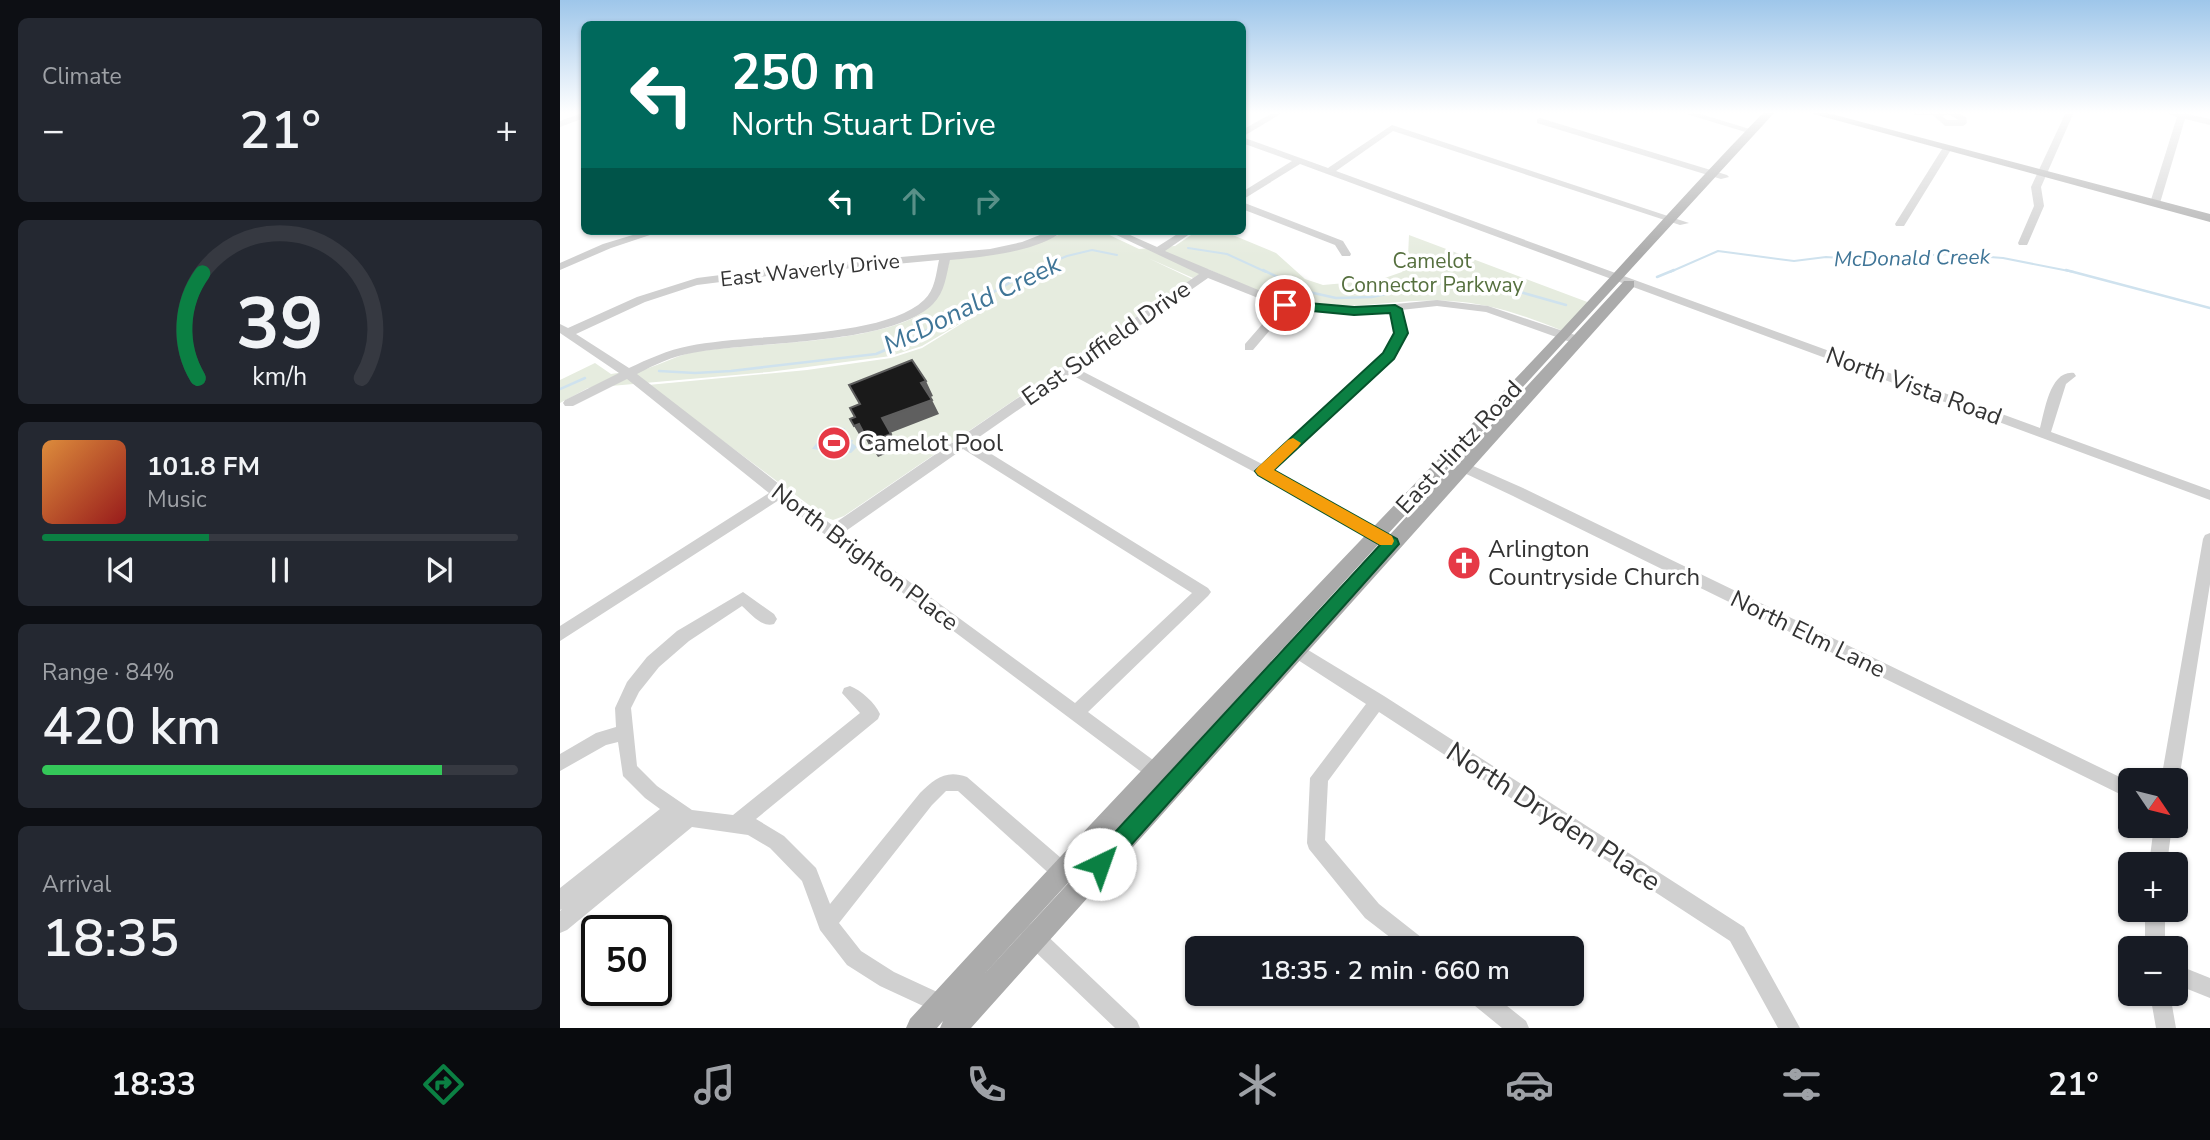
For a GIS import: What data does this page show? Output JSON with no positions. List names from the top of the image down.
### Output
{
  "streets": {
    "main road": ["East Hintz Road"],
    "street": [
      "East Waverly Drive",
      "East Suffield Drive",
      "North Vista Road",
      "North Brighton Place",
      "North Elm Lane",
      "North Dryden Place"
    ]
  },
  "crossings": [
    ["East Waverly Drive", "North Brighton Place"],
    ["East Suffield Drive", "North Brighton Place"],
    ["North Vista Road", "East Hintz Road"],
    ["East Hintz Road", "North Brighton Place"],
    ["East Hintz Road", "North Elm Lane"],
    ["East Hintz Road", "North Dryden Place"]
  ],
  "water": ["McDonald Creek"],
  "parks": ["Camelot Connector Parkway"],
  "places": {
    "sports": ["Camelot Pool"],
    "church": ["Arlington Countryside Church"]
  },
  "north": "bottom right",
  "page": {
    "tile": [
      "Climate",
      ["Range · 84%", "420 km"],
      ["Arrival", "18:35"]
    ],
    "turn": ["250 m", "North Stuart Drive"],
    "heat": ["−", "21°", "+"],
    "song": ["101.8 FM", "Music"],
    "map_buttons": ["+", "−"],
    "limit": "50",
    "trip": "18:35 · 2 min · 660 m",
    "tabs": ["18:33", "21°"],
    "gauge": ["39", "km/h"]
  }
}
